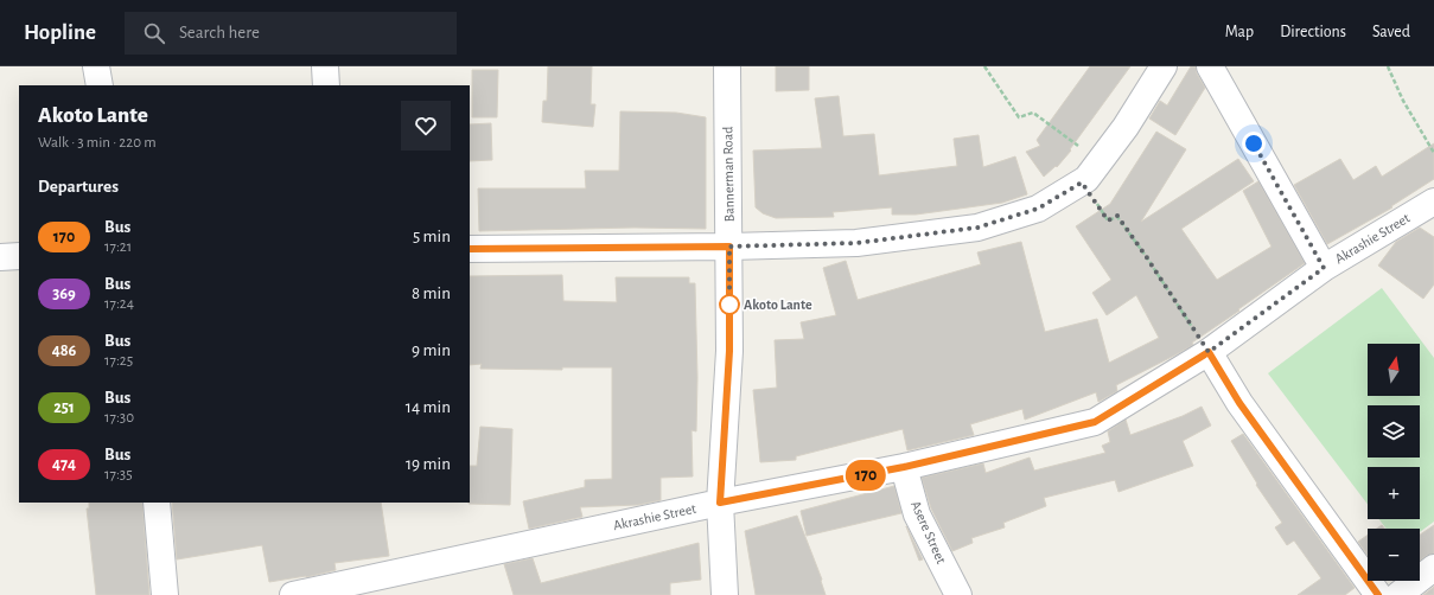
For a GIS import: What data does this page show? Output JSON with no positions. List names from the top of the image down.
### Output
{
  "streets": {
    "street": ["Bannerman Road", "Akrashie Street", "Asere Street"]
  },
  "crossings": [
    ["Bannerman Road", "Akrashie Street"],
    ["Akrashie Street", "Asere Street"]
  ],
  "places": ["Akoto Lante"],
  "lines": ["bus line 170"],
  "north": "top",
  "page": {
    "header": "Hopline",
    "search": "Search here",
    "nav": ["Map", "Directions", "Saved"],
    "on_map": "170",
    "heading": [
      ["Akoto Lante", "Walk · 3 min · 220 m"],
      "Departures"
    ],
    "list": [
      {
        "mark": "170",
        "name": "Bus",
        "note": "17:21",
        "value": "5 min"
      },
      {
        "mark": "369",
        "name": "Bus",
        "note": "17:24",
        "value": "8 min"
      },
      {
        "mark": "486",
        "name": "Bus",
        "note": "17:25",
        "value": "9 min"
      },
      {
        "mark": "251",
        "name": "Bus",
        "note": "17:30",
        "value": "14 min"
      },
      {
        "mark": "474",
        "name": "Bus",
        "note": "17:35",
        "value": "19 min"
      }
    ],
    "map_buttons": ["+", "−"]
  }
}
